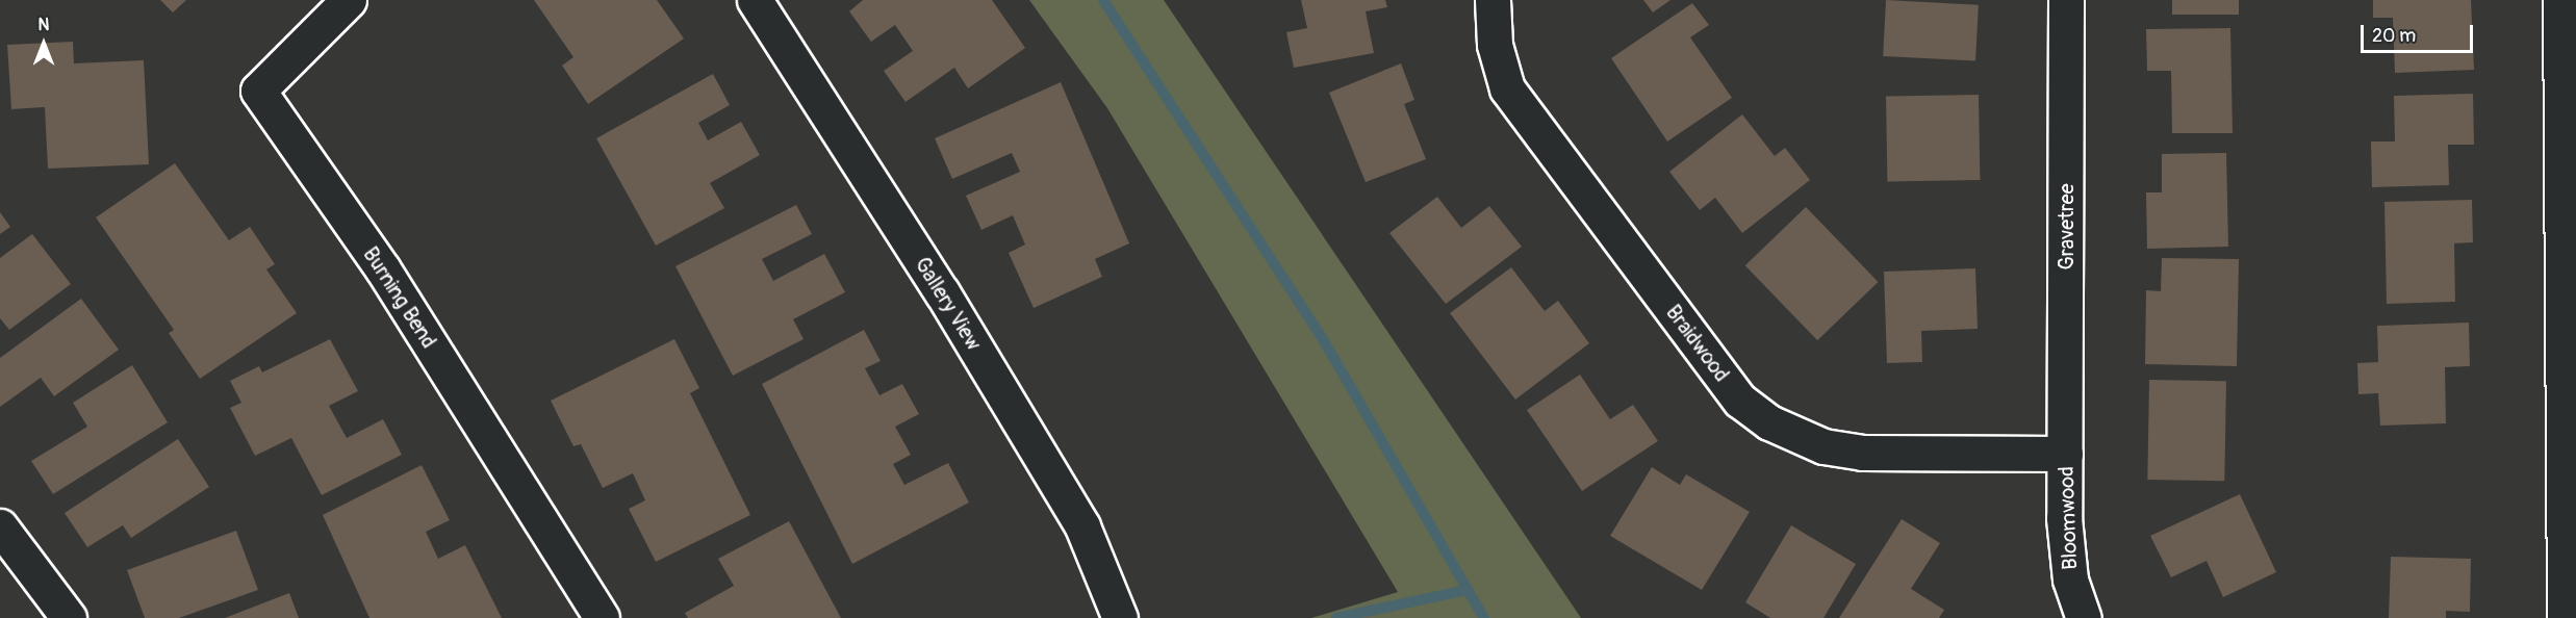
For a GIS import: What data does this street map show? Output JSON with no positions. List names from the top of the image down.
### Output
{
  "streets": {
    "street": [
      "Gravetree",
      "Burning Bend",
      "Gallery View",
      "Braidwood",
      "Bloomwood"
    ]
  },
  "crossings": [
    ["Gravetree", "Braidwood"],
    ["Gravetree", "Bloomwood"],
    ["Braidwood", "Bloomwood"]
  ],
  "scale_bar": "20 m",
  "north": "top"
}
